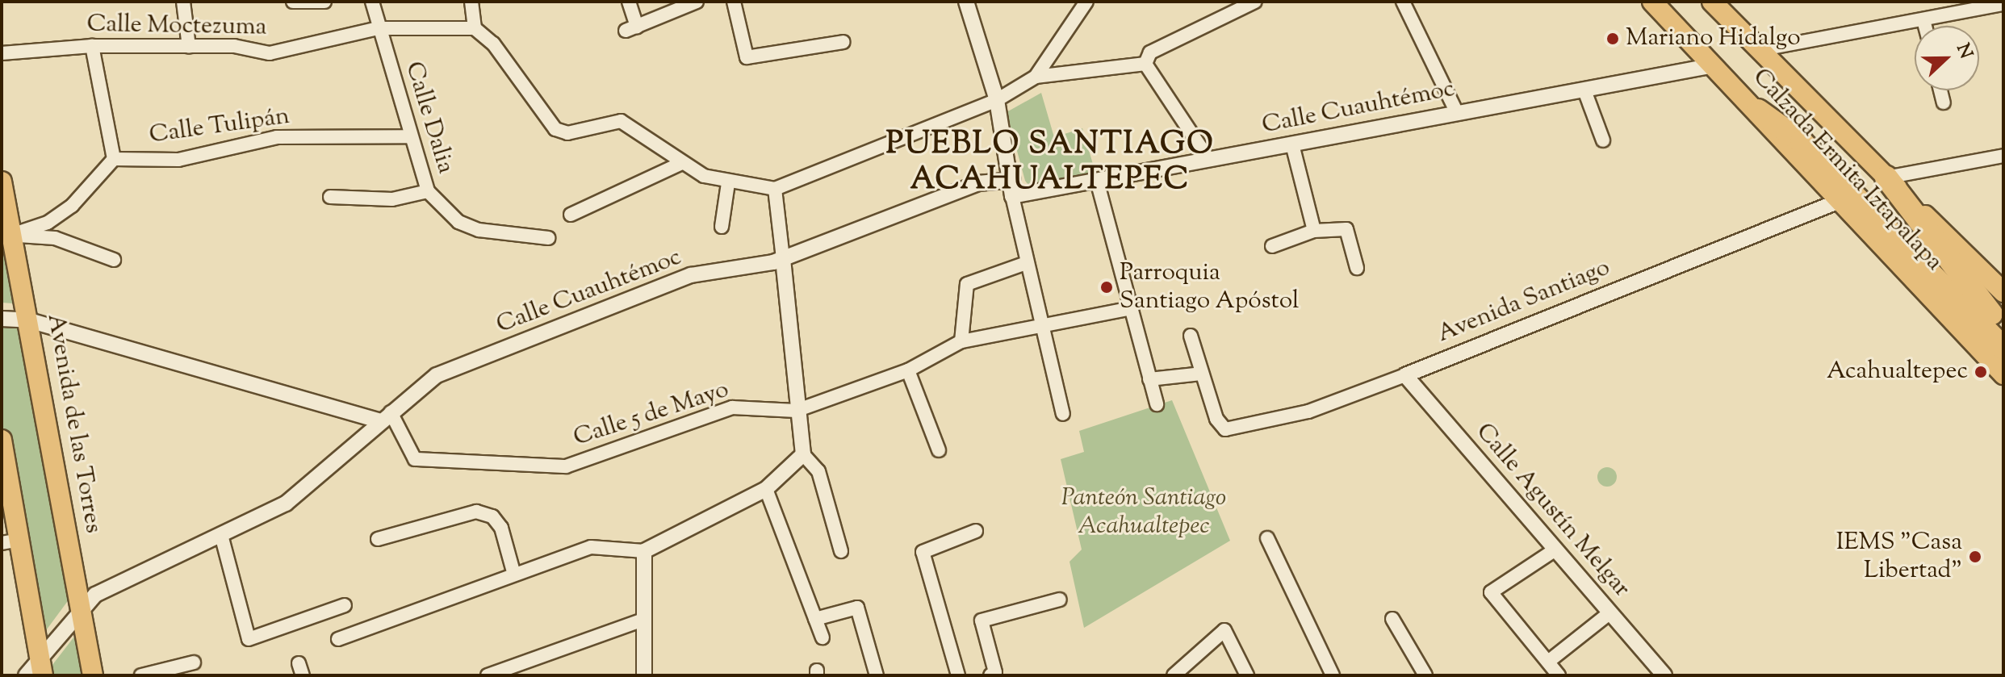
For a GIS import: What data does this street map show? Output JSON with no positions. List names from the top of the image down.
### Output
{
  "streets": {
    "main road": ["Calzada Ermita Iztapalapa", "Avenida de las Torres"],
    "street": [
      "Calle Moctezuma",
      "Calle Cuauhtémoc",
      "Calle Dalia",
      "Calle Tulipán",
      "Avenida Santiago",
      "Calle 5 de Mayo",
      "Calle Agustín Melgar"
    ]
  },
  "crossings": [
    ["Calle Moctezuma", "Calle Dalia"],
    ["Calle Cuauhtémoc", "Calzada Ermita Iztapalapa"],
    ["Calle Cuauhtémoc", "Calle 5 de Mayo"],
    ["Calle Cuauhtémoc", "Avenida de las Torres"],
    ["Calle Dalia", "Calle Tulipán"],
    ["Calzada Ermita Iztapalapa", "Avenida Santiago"],
    ["Avenida Santiago", "Calle Agustín Melgar"]
  ],
  "districts": ["PUEBLO SANTIAGO ACAHUALTEPEC"],
  "parks": ["Panteón Santiago Acahualtepec"],
  "places": [
    "Mariano Hidalgo",
    "Parroquia Santiago Apóstol",
    "Acahualtepec",
    "IEMS \"Casa Libertad\""
  ],
  "north": "right"
}
